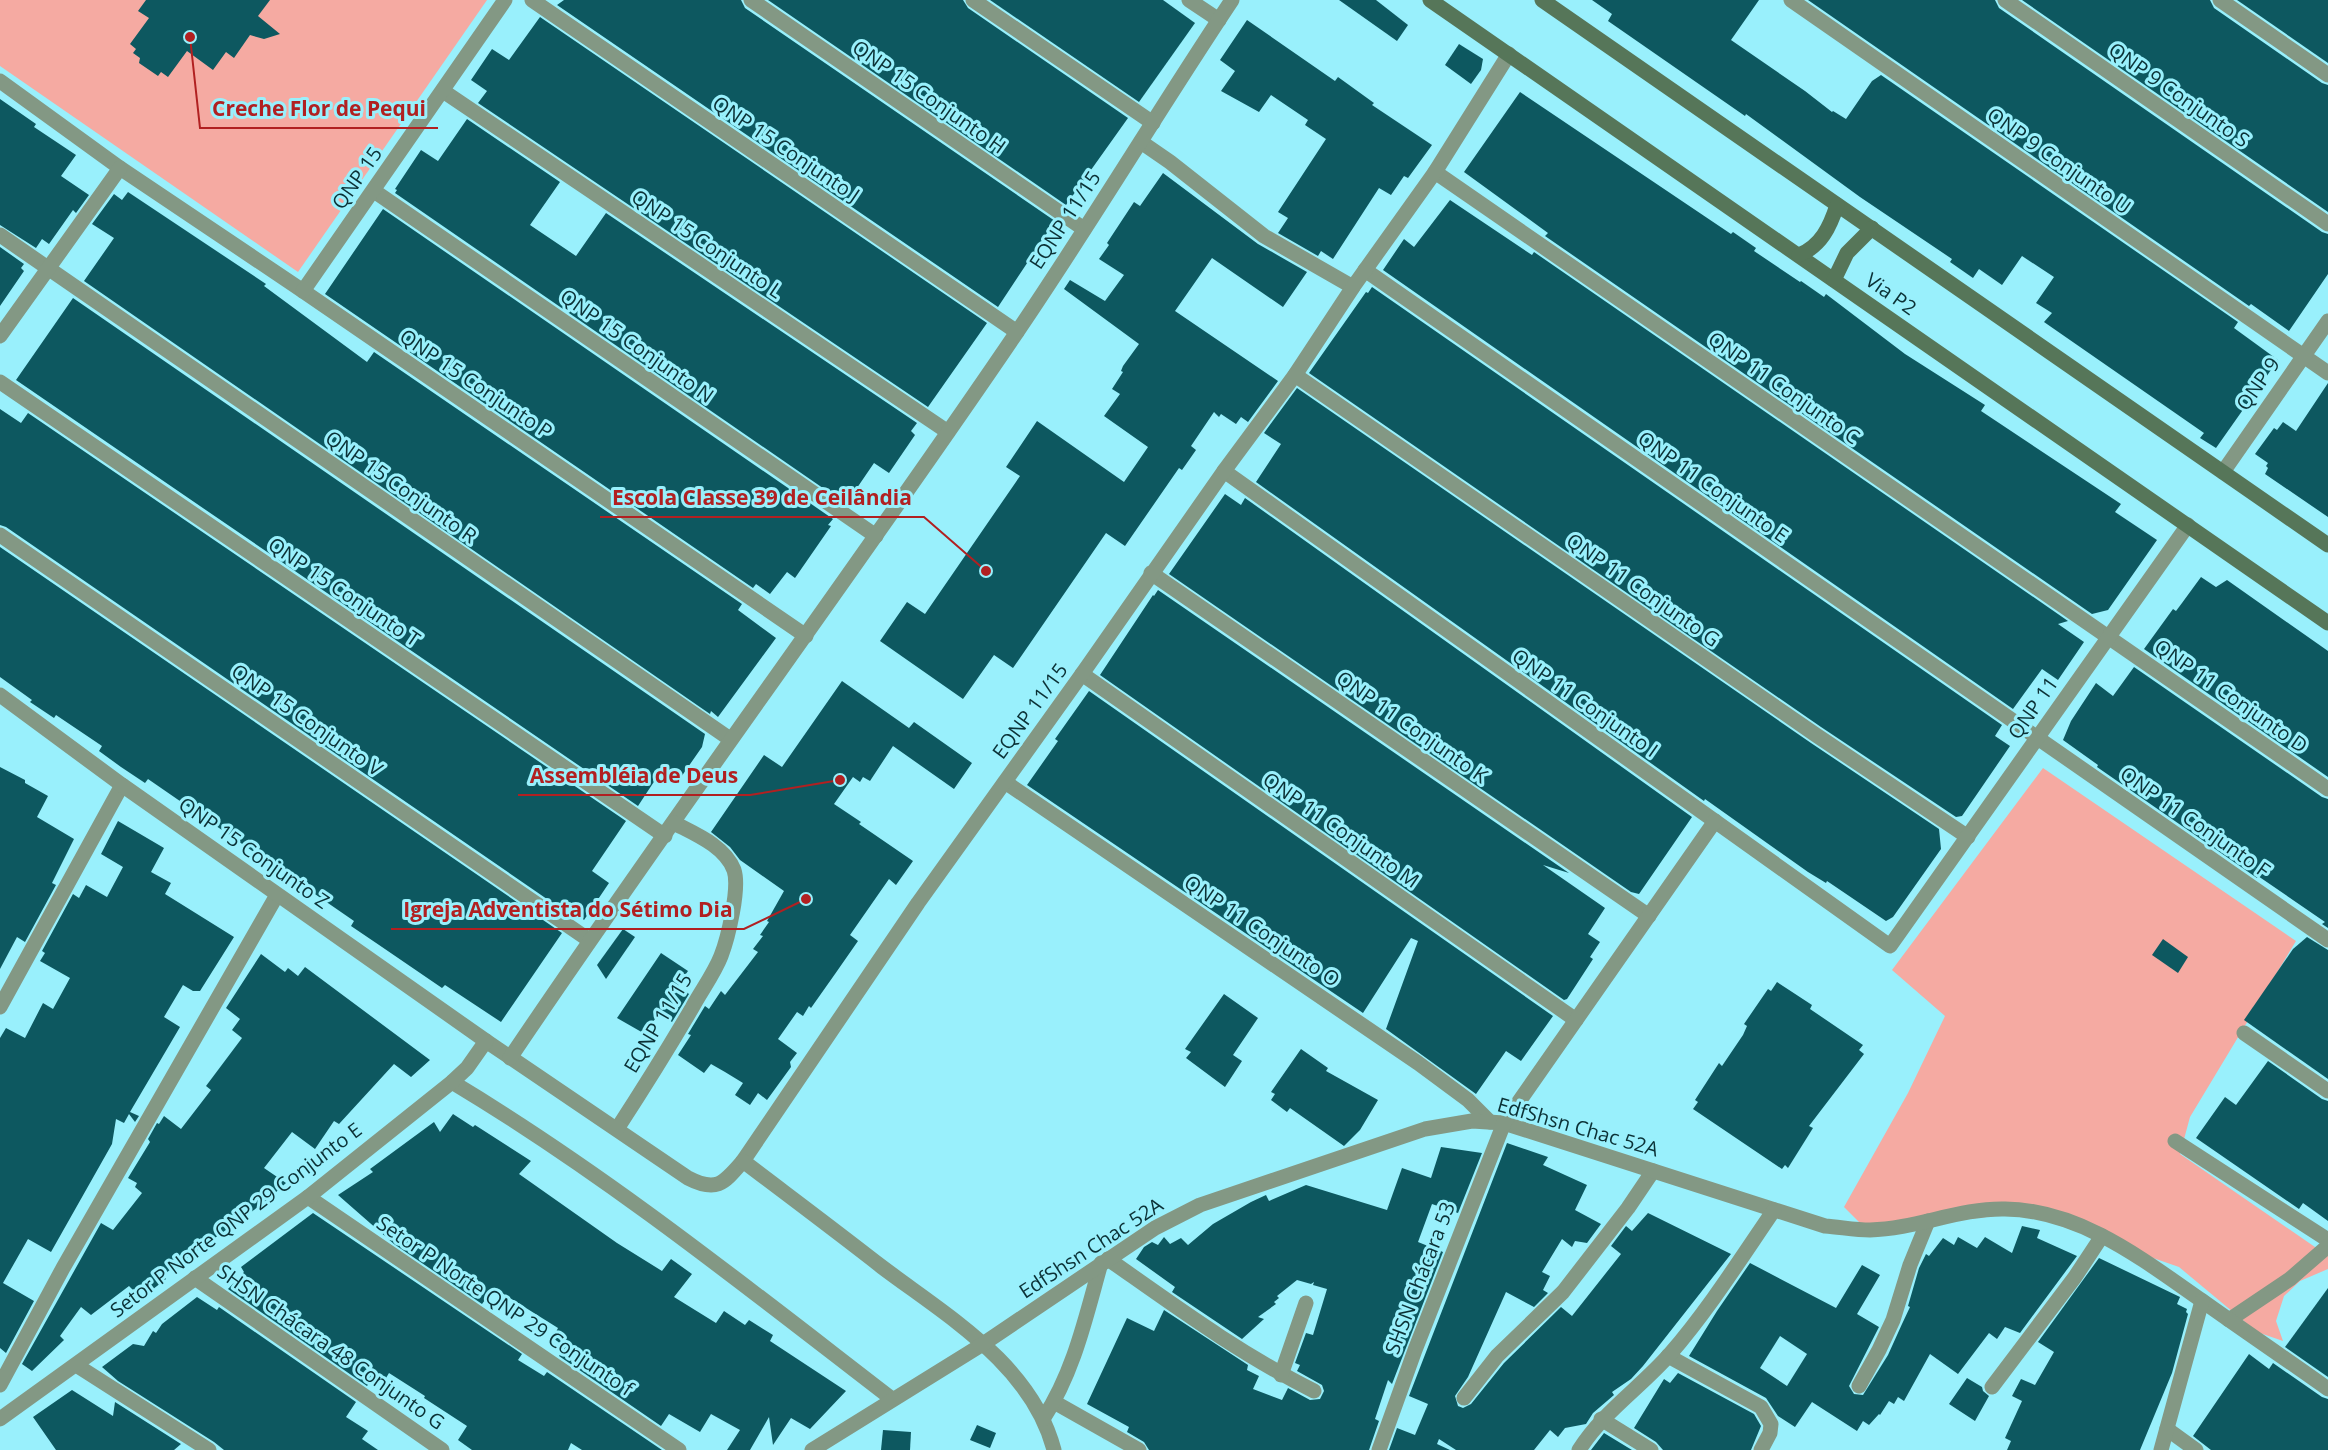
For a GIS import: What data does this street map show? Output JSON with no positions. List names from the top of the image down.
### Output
{
  "streets": {
    "main road": ["Via P2"],
    "street": [
      "QNP 9 Conjunto S",
      "QNP 15 Conjunto H",
      "QNP 15 Conjunto J",
      "QNP 9 Conjunto U",
      "QNP 15",
      "EQNP 11/15",
      "QNP 15 Conjunto L",
      "QNP 15 Conjunto N",
      "QNP 15 Conjunto P",
      "QNP 9",
      "QNP 11 Conjunto C",
      "QNP 15 Conjunto R",
      "QNP 11 Conjunto E",
      "QNP 11 Conjunto G",
      "QNP 15 Conjunto T",
      "QNP 11 Conjunto D",
      "QNP 11 Conjunto I",
      "QNP 11",
      "QNP 15 Conjunto V",
      "QNP 11 Conjunto K",
      "QNP 11 Conjunto F",
      "QNP 11 Conjunto M",
      "QNP 15 Conjunto Z",
      "QNP 11 Conjunto O",
      "EdfShsn Chac 52A",
      "Setor P Norte QNP 29 Conjunto E",
      "SHSN Chácara 53",
      "Setor P Norte QNP 29 Conjunto f",
      "SHSN Chácara 48 Conjunto G"
    ]
  },
  "crossings": [
    ["QNP 15 Conjunto H", "EQNP 11/15"],
    ["QNP 15 Conjunto J", "EQNP 11/15"],
    ["QNP 9 Conjunto U", "QNP 9"],
    ["QNP 15", "QNP 15 Conjunto L"],
    ["QNP 15", "QNP 15 Conjunto N"],
    ["QNP 15", "QNP 15 Conjunto P"],
    ["EQNP 11/15", "QNP 15 Conjunto L"],
    ["EQNP 11/15", "Via P2"],
    ["EQNP 11/15", "QNP 15 Conjunto N"],
    ["EQNP 11/15", "QNP 15 Conjunto P"],
    ["EQNP 11/15", "QNP 11 Conjunto C"],
    ["EQNP 11/15", "QNP 15 Conjunto R"],
    ["EQNP 11/15", "QNP 11 Conjunto E"],
    ["EQNP 11/15", "QNP 11 Conjunto G"],
    ["EQNP 11/15", "QNP 15 Conjunto T"],
    ["EQNP 11/15", "QNP 11 Conjunto I"],
    ["EQNP 11/15", "QNP 15 Conjunto V"],
    ["EQNP 11/15", "QNP 11 Conjunto K"],
    ["EQNP 11/15", "QNP 11 Conjunto M"],
    ["EQNP 11/15", "QNP 15 Conjunto Z"],
    ["EQNP 11/15", "QNP 11 Conjunto O"],
    ["Via P2", "QNP 11"],
    ["QNP 11 Conjunto C", "QNP 11 Conjunto D"],
    ["QNP 11 Conjunto C", "QNP 11"],
    ["QNP 11 Conjunto E", "QNP 11"],
    ["QNP 11 Conjunto E", "QNP 11 Conjunto F"],
    ["QNP 11 Conjunto G", "QNP 11"],
    ["QNP 11 Conjunto D", "QNP 11"],
    ["QNP 11 Conjunto I", "QNP 11"],
    ["QNP 11 Conjunto I", "SHSN Chácara 53"],
    ["QNP 11", "QNP 11 Conjunto F"],
    ["QNP 11 Conjunto K", "SHSN Chácara 53"],
    ["QNP 11 Conjunto M", "SHSN Chácara 53"],
    ["QNP 15 Conjunto Z", "Setor P Norte QNP 29 Conjunto E"],
    ["QNP 11 Conjunto O", "EdfShsn Chac 52A"],
    ["QNP 11 Conjunto O", "SHSN Chácara 53"],
    ["EdfShsn Chac 52A", "SHSN Chácara 53"],
    ["Setor P Norte QNP 29 Conjunto E", "Setor P Norte QNP 29 Conjunto f"],
    ["Setor P Norte QNP 29 Conjunto E", "SHSN Chácara 48 Conjunto G"]
  ],
  "places": [
    "Creche Flor de Pequi",
    "Escola Classe 39 de Ceilândia",
    "Assembléia de Deus",
    "Igreja Adventista do Sétimo Dia"
  ]
}
